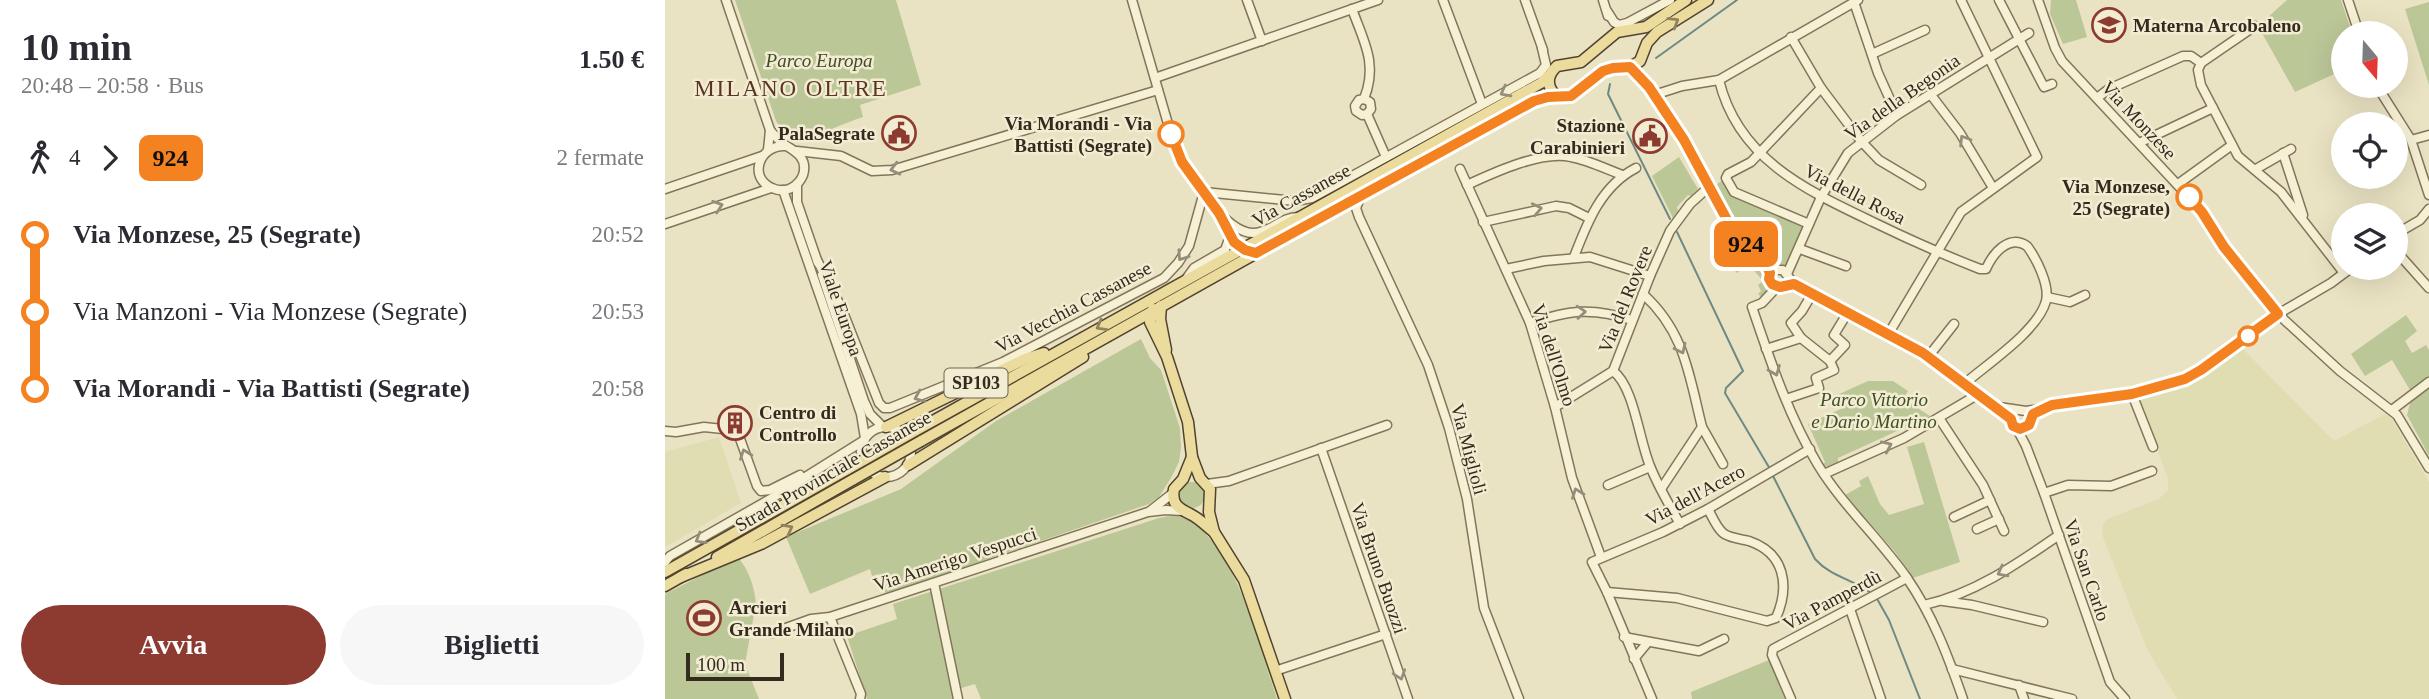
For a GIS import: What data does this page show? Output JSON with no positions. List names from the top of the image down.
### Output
{
  "streets": {
    "main road": ["Via Cassanese", "SP103", "Strada Provinciale Cassanese"],
    "street": [
      "Via della Begonia",
      "Via Monzese",
      "Via della Rosa",
      "Via del Rovere",
      "Via Vecchia Cassanese",
      "Viale Europa",
      "Via dell'Olmo",
      "Via Miglioli",
      "Via dell'Acero",
      "Via Amerigo Vespucci",
      "Via Bruno Buozzi",
      "Via San Carlo",
      "Via Pamperdù"
    ]
  },
  "crossings": [
    ["Via della Begonia", "Via della Rosa"],
    ["Via Cassanese", "SP103"],
    ["Via Cassanese", "Strada Provinciale Cassanese"],
    ["Via del Rovere", "Via dell'Olmo"],
    ["Via Vecchia Cassanese", "Viale Europa"],
    ["Viale Europa", "SP103"],
    ["Via dell'Olmo", "Via dell'Acero"]
  ],
  "one_way": ["Via dell'Olmo"],
  "districts": ["MILANO OLTRE"],
  "parks": ["Parco Europa", "Parco Vittorio e Dario Martino"],
  "places": {
    "school or university": ["Materna Arcobaleno"],
    "public building": ["PalaSegrate", "Stazione Carabinieri"],
    "other": ["Via Morandi - Via Battisti (Segrate)", "Via Monzese, 25 (Segrate)"],
    "building": ["Centro di Controllo"],
    "sports": ["Arcieri Grande Milano"]
  },
  "lines": ["bus line 924"],
  "scale_bar": "100 m",
  "north": "bottom",
  "page": {
    "heading": ["10 min", "20:48 – 20:58 · Bus", "1.50 €"],
    "on_map": "924",
    "legs": ["4", "924", "2 fermate"],
    "list": [
      {
        "name": "Via Monzese, 25 (Segrate)",
        "value": "20:52"
      },
      {
        "name": "Via Manzoni - Via Monzese (Segrate)",
        "value": "20:53"
      },
      {
        "name": "Via Morandi - Via Battisti (Segrate)",
        "value": "20:58"
      }
    ],
    "buttons": ["Avvia", "Biglietti"],
    "scale": "100 m"
  }
}
